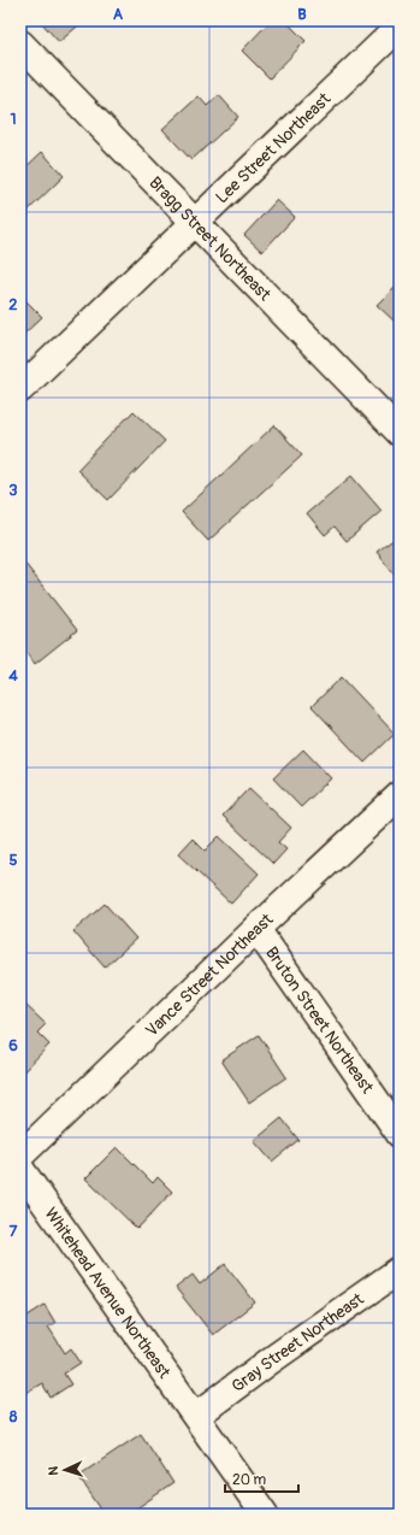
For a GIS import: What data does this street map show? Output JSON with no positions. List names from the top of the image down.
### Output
{
  "streets": {
    "street": [
      "Lee Street Northeast",
      "Bragg Street Northeast",
      "Vance Street Northeast",
      "Bruton Street Northeast",
      "Whitehead Avenue Northeast",
      "Gray Street Northeast"
    ]
  },
  "crossings": [
    ["Lee Street Northeast", "Bragg Street Northeast"],
    ["Vance Street Northeast", "Bruton Street Northeast"],
    ["Whitehead Avenue Northeast", "Gray Street Northeast"]
  ],
  "scale_bar": "20 m",
  "north": "left",
  "grid": {
    "columns": ["A", "B"],
    "rows": [
      "1",
      "2",
      "3",
      "4",
      "5",
      "6",
      "7",
      "8"
    ]
  }
}
